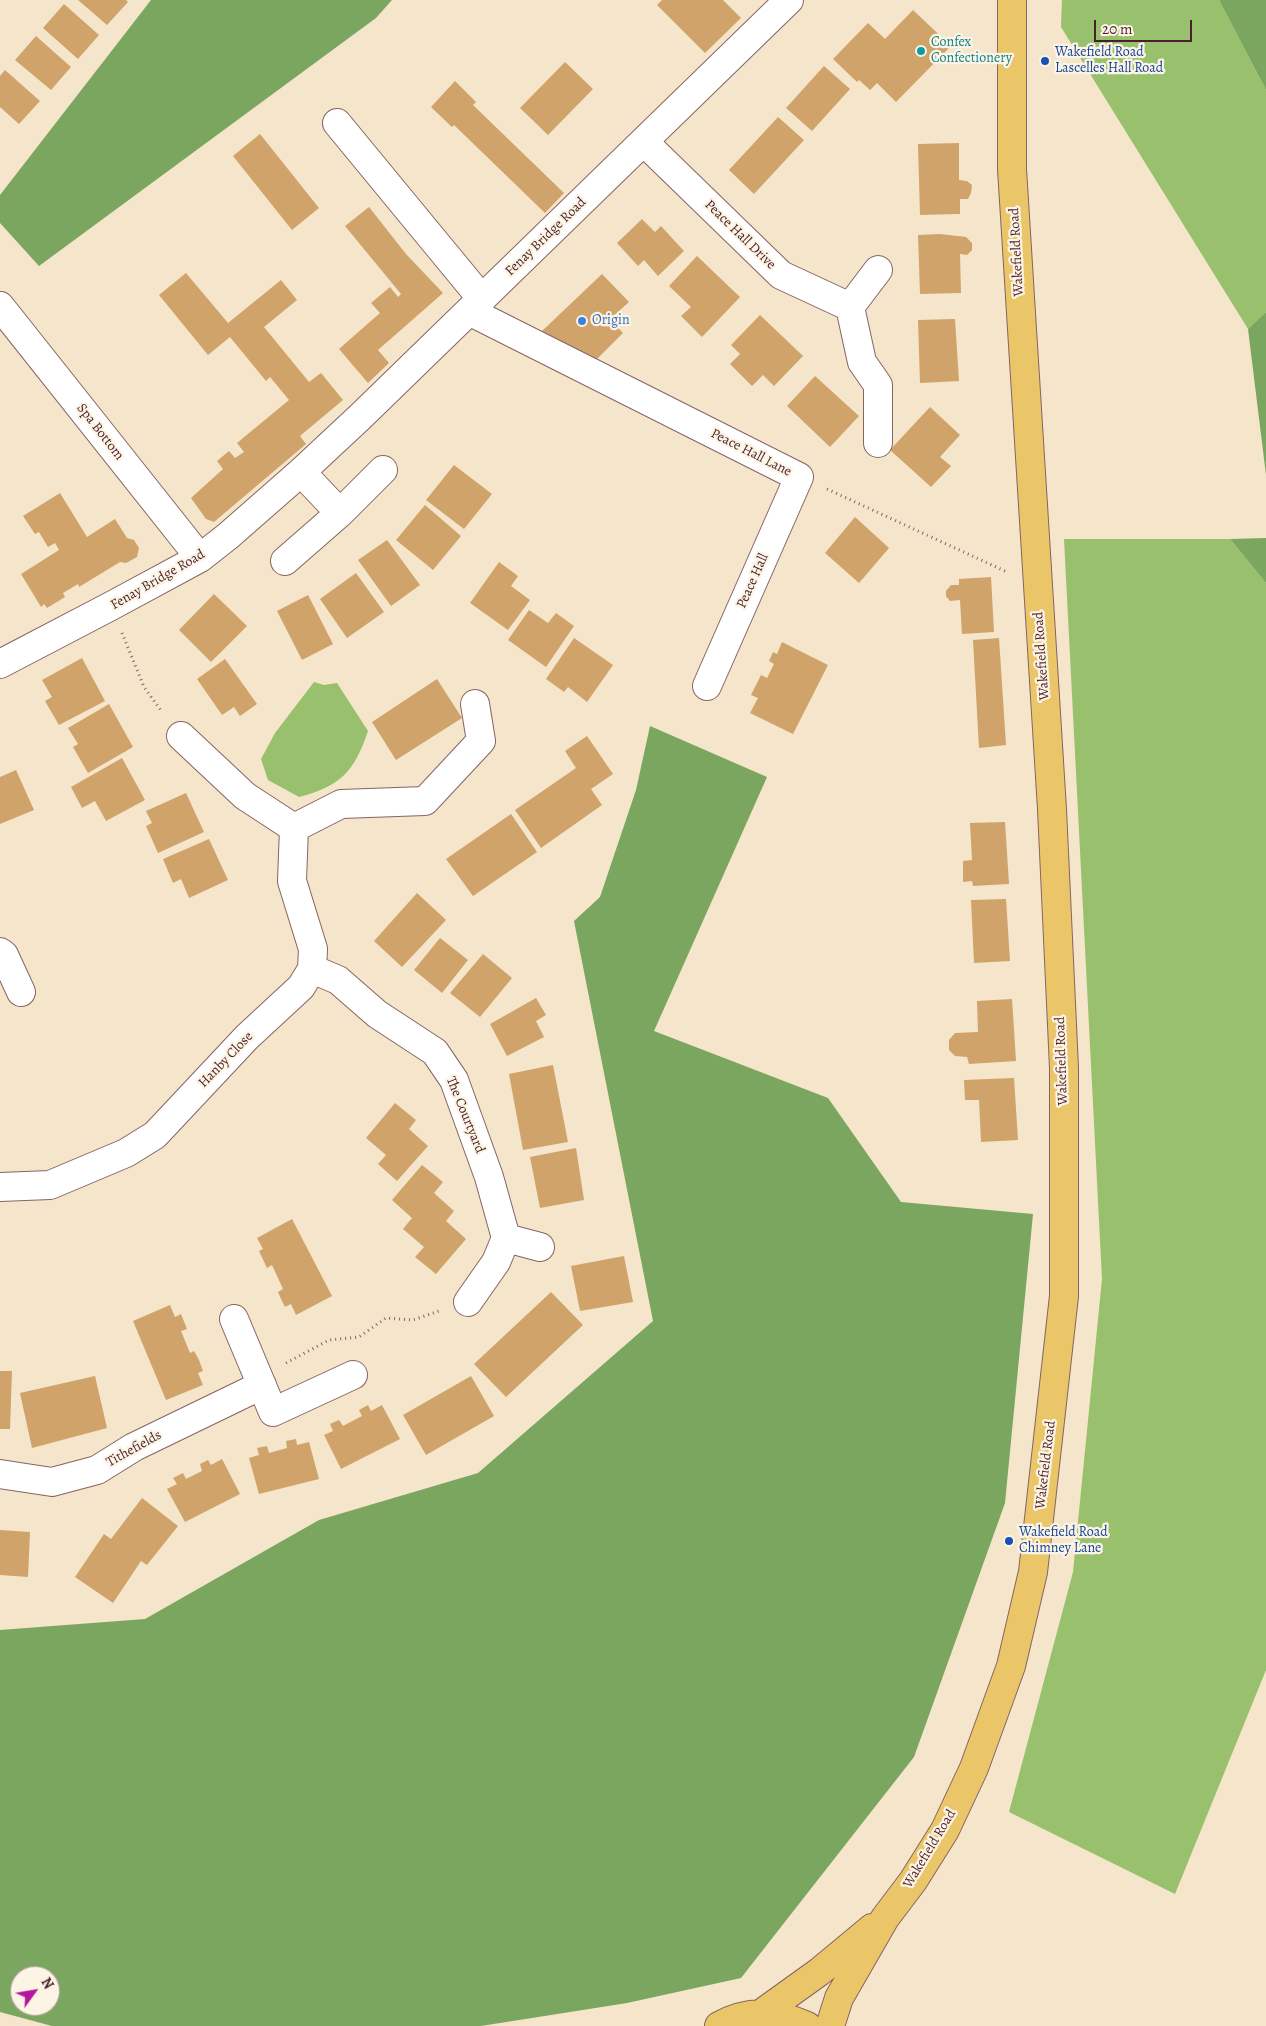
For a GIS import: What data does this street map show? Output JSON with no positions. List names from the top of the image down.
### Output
{
  "streets": {
    "highway": ["Wakefield Road"],
    "street": [
      "Peace Hall Drive",
      "Fenay Bridge Road",
      "Spa Bottom",
      "Peace Hall Lane",
      "Peace Hall",
      "Hanby Close",
      "The Courtyard",
      "Tithefields"
    ]
  },
  "crossings": [
    ["Peace Hall Drive", "Fenay Bridge Road"],
    ["Fenay Bridge Road", "Spa Bottom"],
    ["Fenay Bridge Road", "Peace Hall Lane"],
    ["Wakefield Road", "Peace Hall Lane"],
    ["Peace Hall Lane", "Peace Hall"],
    ["Hanby Close", "The Courtyard"]
  ],
  "places": [
    "Confex Confectionery",
    "Wakefield Road Lascelles Hall Road",
    "Origin",
    "Wakefield Road Chimney Lane"
  ],
  "scale_bar": "20 m",
  "north": "top right"
}
